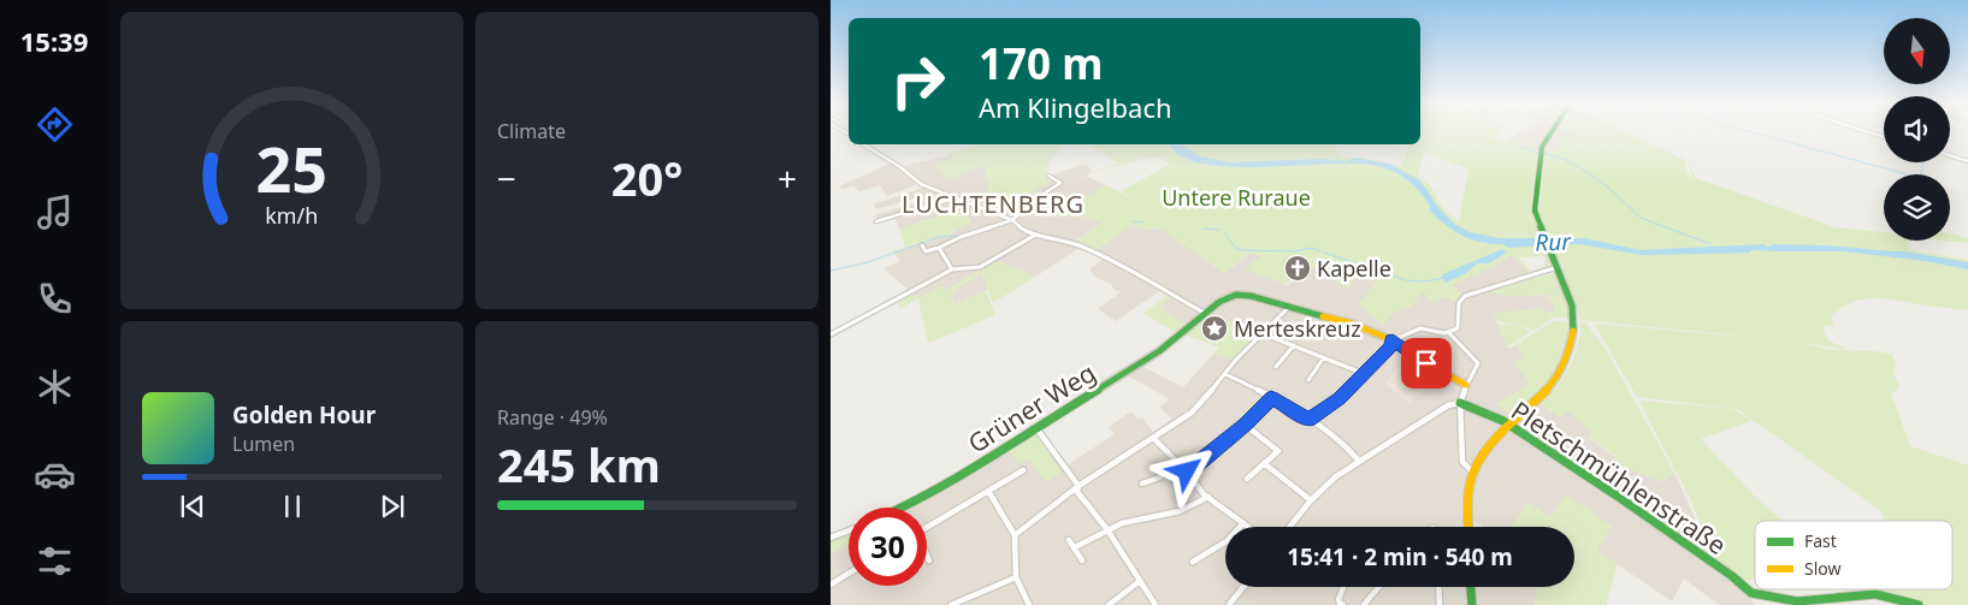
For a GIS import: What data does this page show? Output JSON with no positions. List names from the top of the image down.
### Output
{
  "streets": {
    "street": ["Grüner Weg", "Pletschmühlenstraße"]
  },
  "districts": ["LUCHTENBERG"],
  "water": ["Rur"],
  "parks": ["Untere Ruraue"],
  "places": {
    "church": ["Kapelle"],
    "place": ["Merteskreuz"]
  },
  "legend": ["Fast", "Slow"],
  "north": "bottom",
  "page": {
    "tabs": "15:39",
    "tile": [
      "Climate",
      ["Range · 49%", "245 km"]
    ],
    "turn": ["170 m", "Am Klingelbach"],
    "heat": ["−", "20°", "+"],
    "song": ["Golden Hour", "Lumen"],
    "limit": "30",
    "trip": "15:41 · 2 min · 540 m",
    "gauge": ["25", "km/h"]
  }
}
